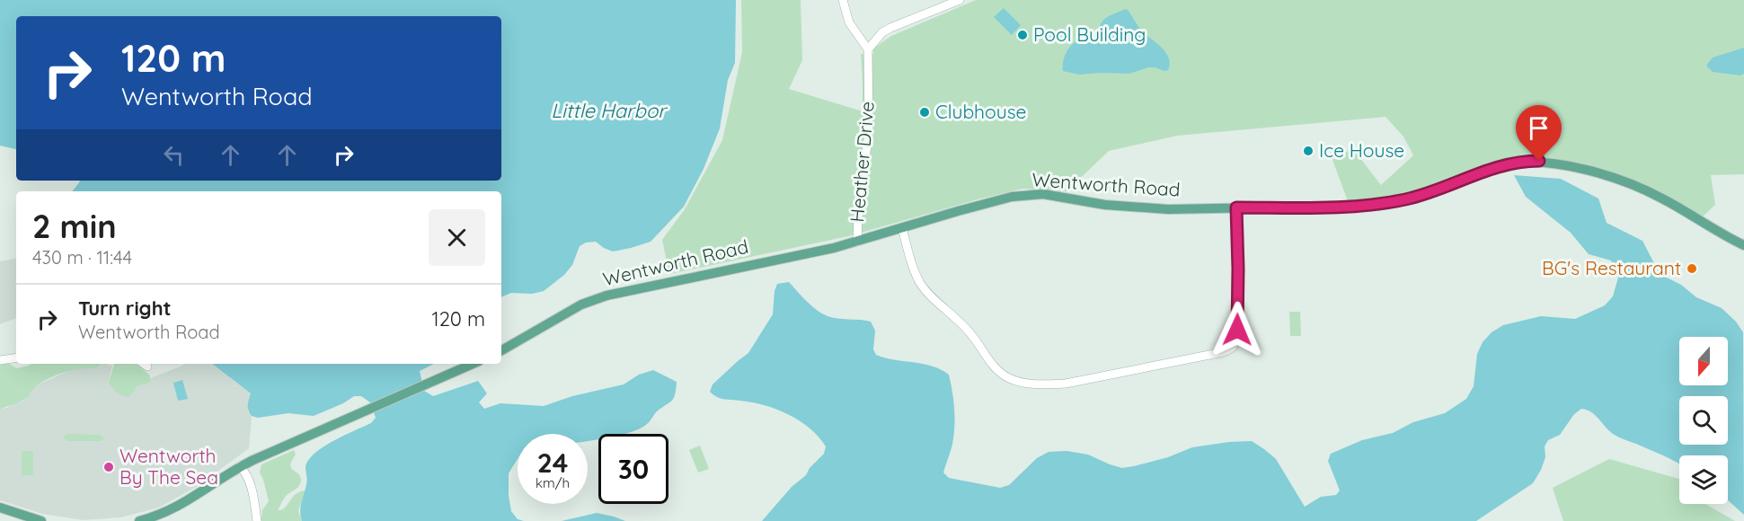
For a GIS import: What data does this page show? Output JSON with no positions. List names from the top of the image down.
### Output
{
  "streets": {
    "main road": ["Wentworth Road"],
    "street": ["Heather Drive"]
  },
  "crossings": [
    ["Heather Drive", "Wentworth Road"]
  ],
  "water": ["Little Harbor"],
  "places": [
    "Pool Building",
    "Clubhouse",
    "Ice House",
    "BG's Restaurant",
    "Wentworth By The Sea"
  ],
  "north": "bottom",
  "page": {
    "turn": ["120 m", "Wentworth Road"],
    "heading": ["2 min", "430 m · 11:44"],
    "list": [
      {
        "name": "Turn right",
        "note": "Wentworth Road",
        "value": "120 m"
      }
    ],
    "speed": "24 km/h",
    "limit": "30"
  }
}
